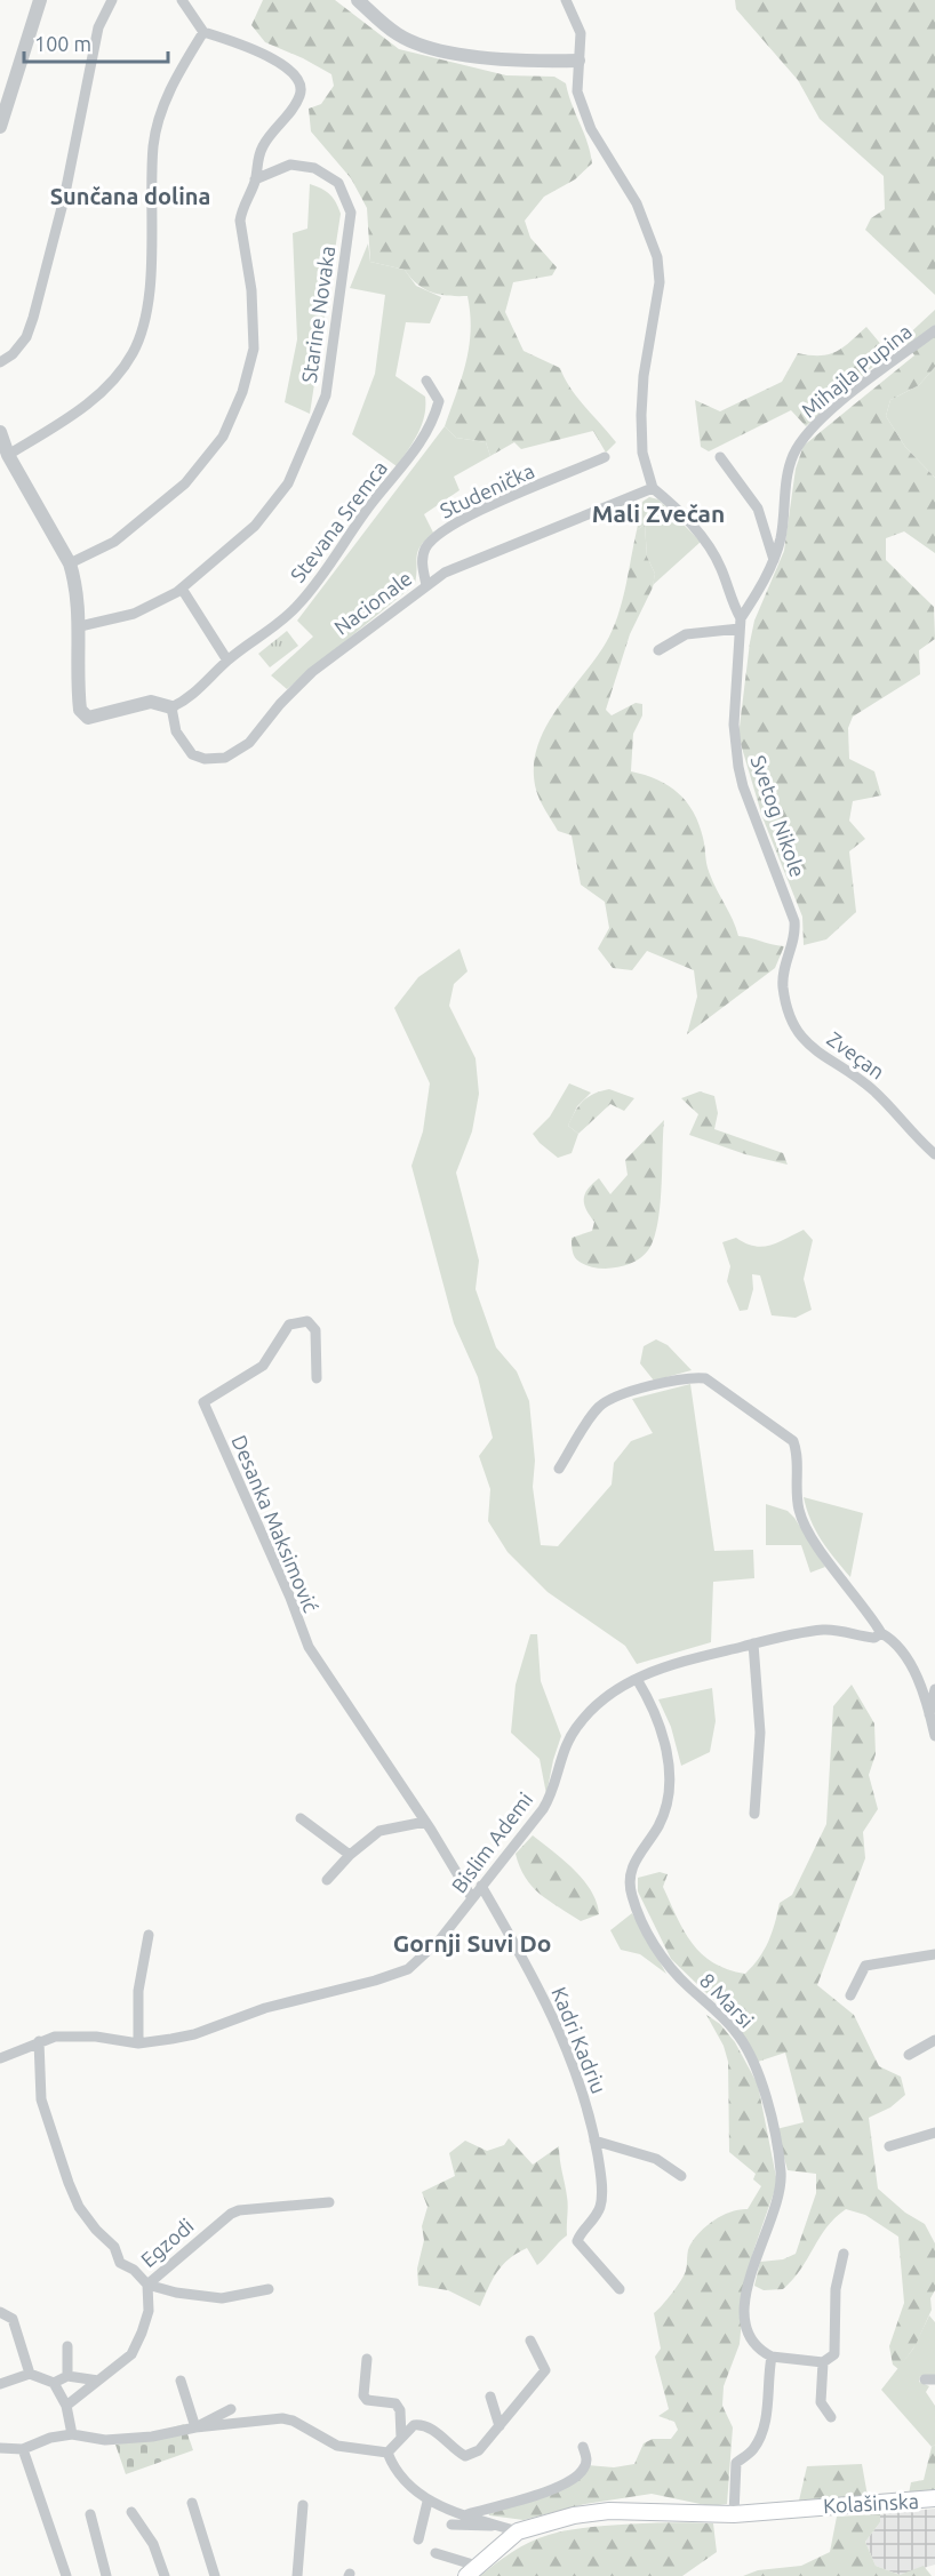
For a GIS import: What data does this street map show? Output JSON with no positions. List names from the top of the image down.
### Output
{
  "streets": {
    "main road": ["Kolašinska"],
    "street": [
      "Starine Novaka",
      "Mihajla Pupina",
      "Studenička",
      "Stevana Sremca",
      "Nacionale",
      "Svetog Nikole",
      "Zveçan",
      "Desanka Maksimović",
      "Bislim Ademi",
      "8 Marsi",
      "Kadri Kadriu",
      "Egzodi"
    ]
  },
  "crossings": [
    ["Mihajla Pupina", "Svetog Nikole"],
    ["Studenička", "Nacionale"],
    ["Stevana Sremca", "Nacionale"],
    ["Nacionale", "Svetog Nikole"],
    ["Svetog Nikole", "Zveçan"],
    ["Desanka Maksimović", "Bislim Ademi"],
    ["Bislim Ademi", "8 Marsi"],
    ["Bislim Ademi", "Kadri Kadriu"]
  ],
  "districts": ["Sunčana dolina", "Mali Zvečan", "Gornji Suvi Do"],
  "scale_bar": "100 m"
}
